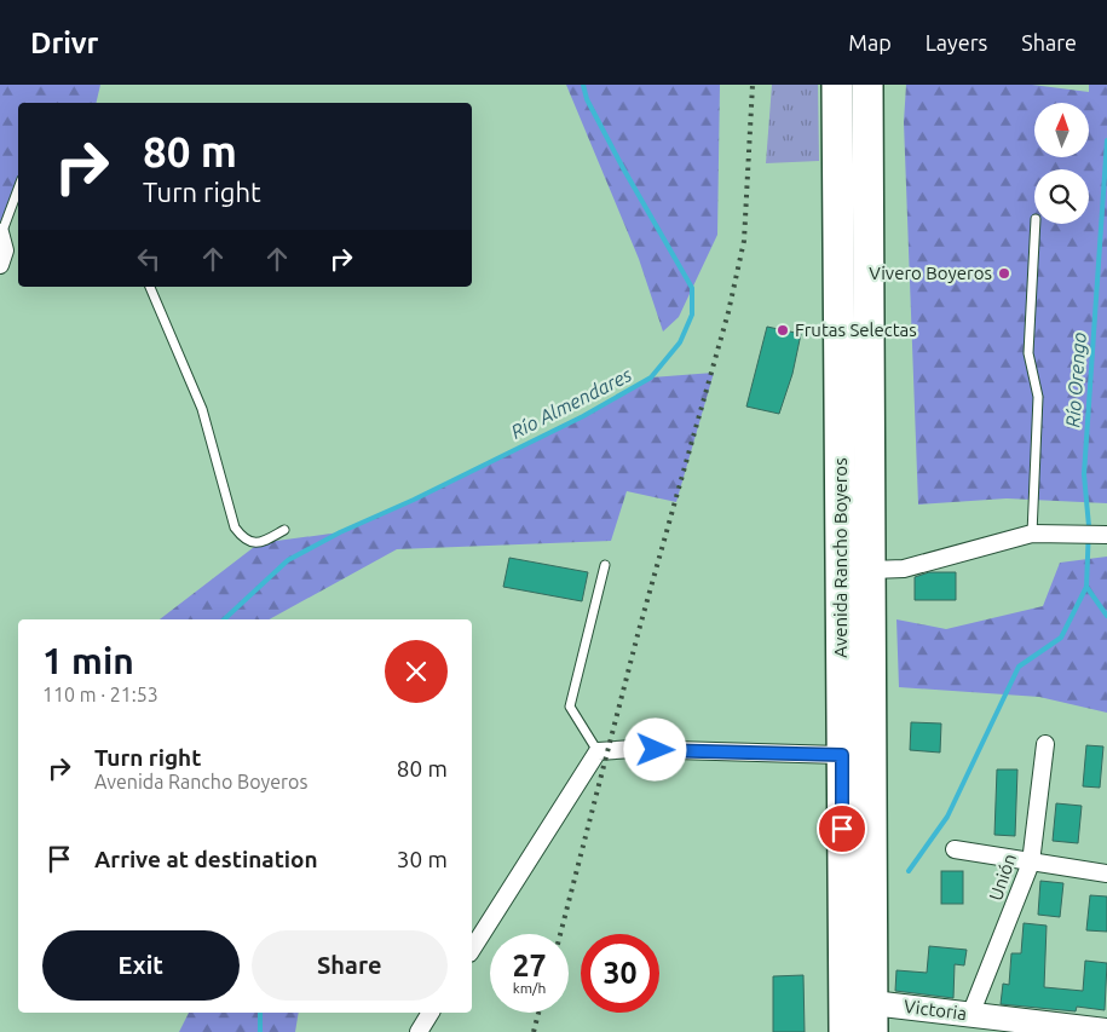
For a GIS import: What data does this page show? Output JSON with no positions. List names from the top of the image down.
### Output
{
  "streets": {
    "highway": ["Avenida Rancho Boyeros"],
    "street": ["Unión", "Victoria"]
  },
  "crossings": [
    ["Avenida Rancho Boyeros", "Victoria"],
    ["Unión", "Victoria"]
  ],
  "water": ["Río Orengo", "Río Almendares"],
  "places": ["Vivero Boyeros", "Frutas Selectas"],
  "north": "top",
  "page": {
    "header": "Drivr",
    "nav": ["Map", "Layers", "Share"],
    "turn": ["80 m", "Turn right"],
    "heading": ["1 min", "110 m · 21:53"],
    "list": [
      {
        "name": "Turn right",
        "note": "Avenida Rancho Boyeros",
        "value": "80 m"
      },
      {
        "name": "Arrive at destination",
        "value": "30 m"
      }
    ],
    "buttons": ["Exit", "Share"],
    "speed": "27 km/h",
    "limit": "30"
  }
}
